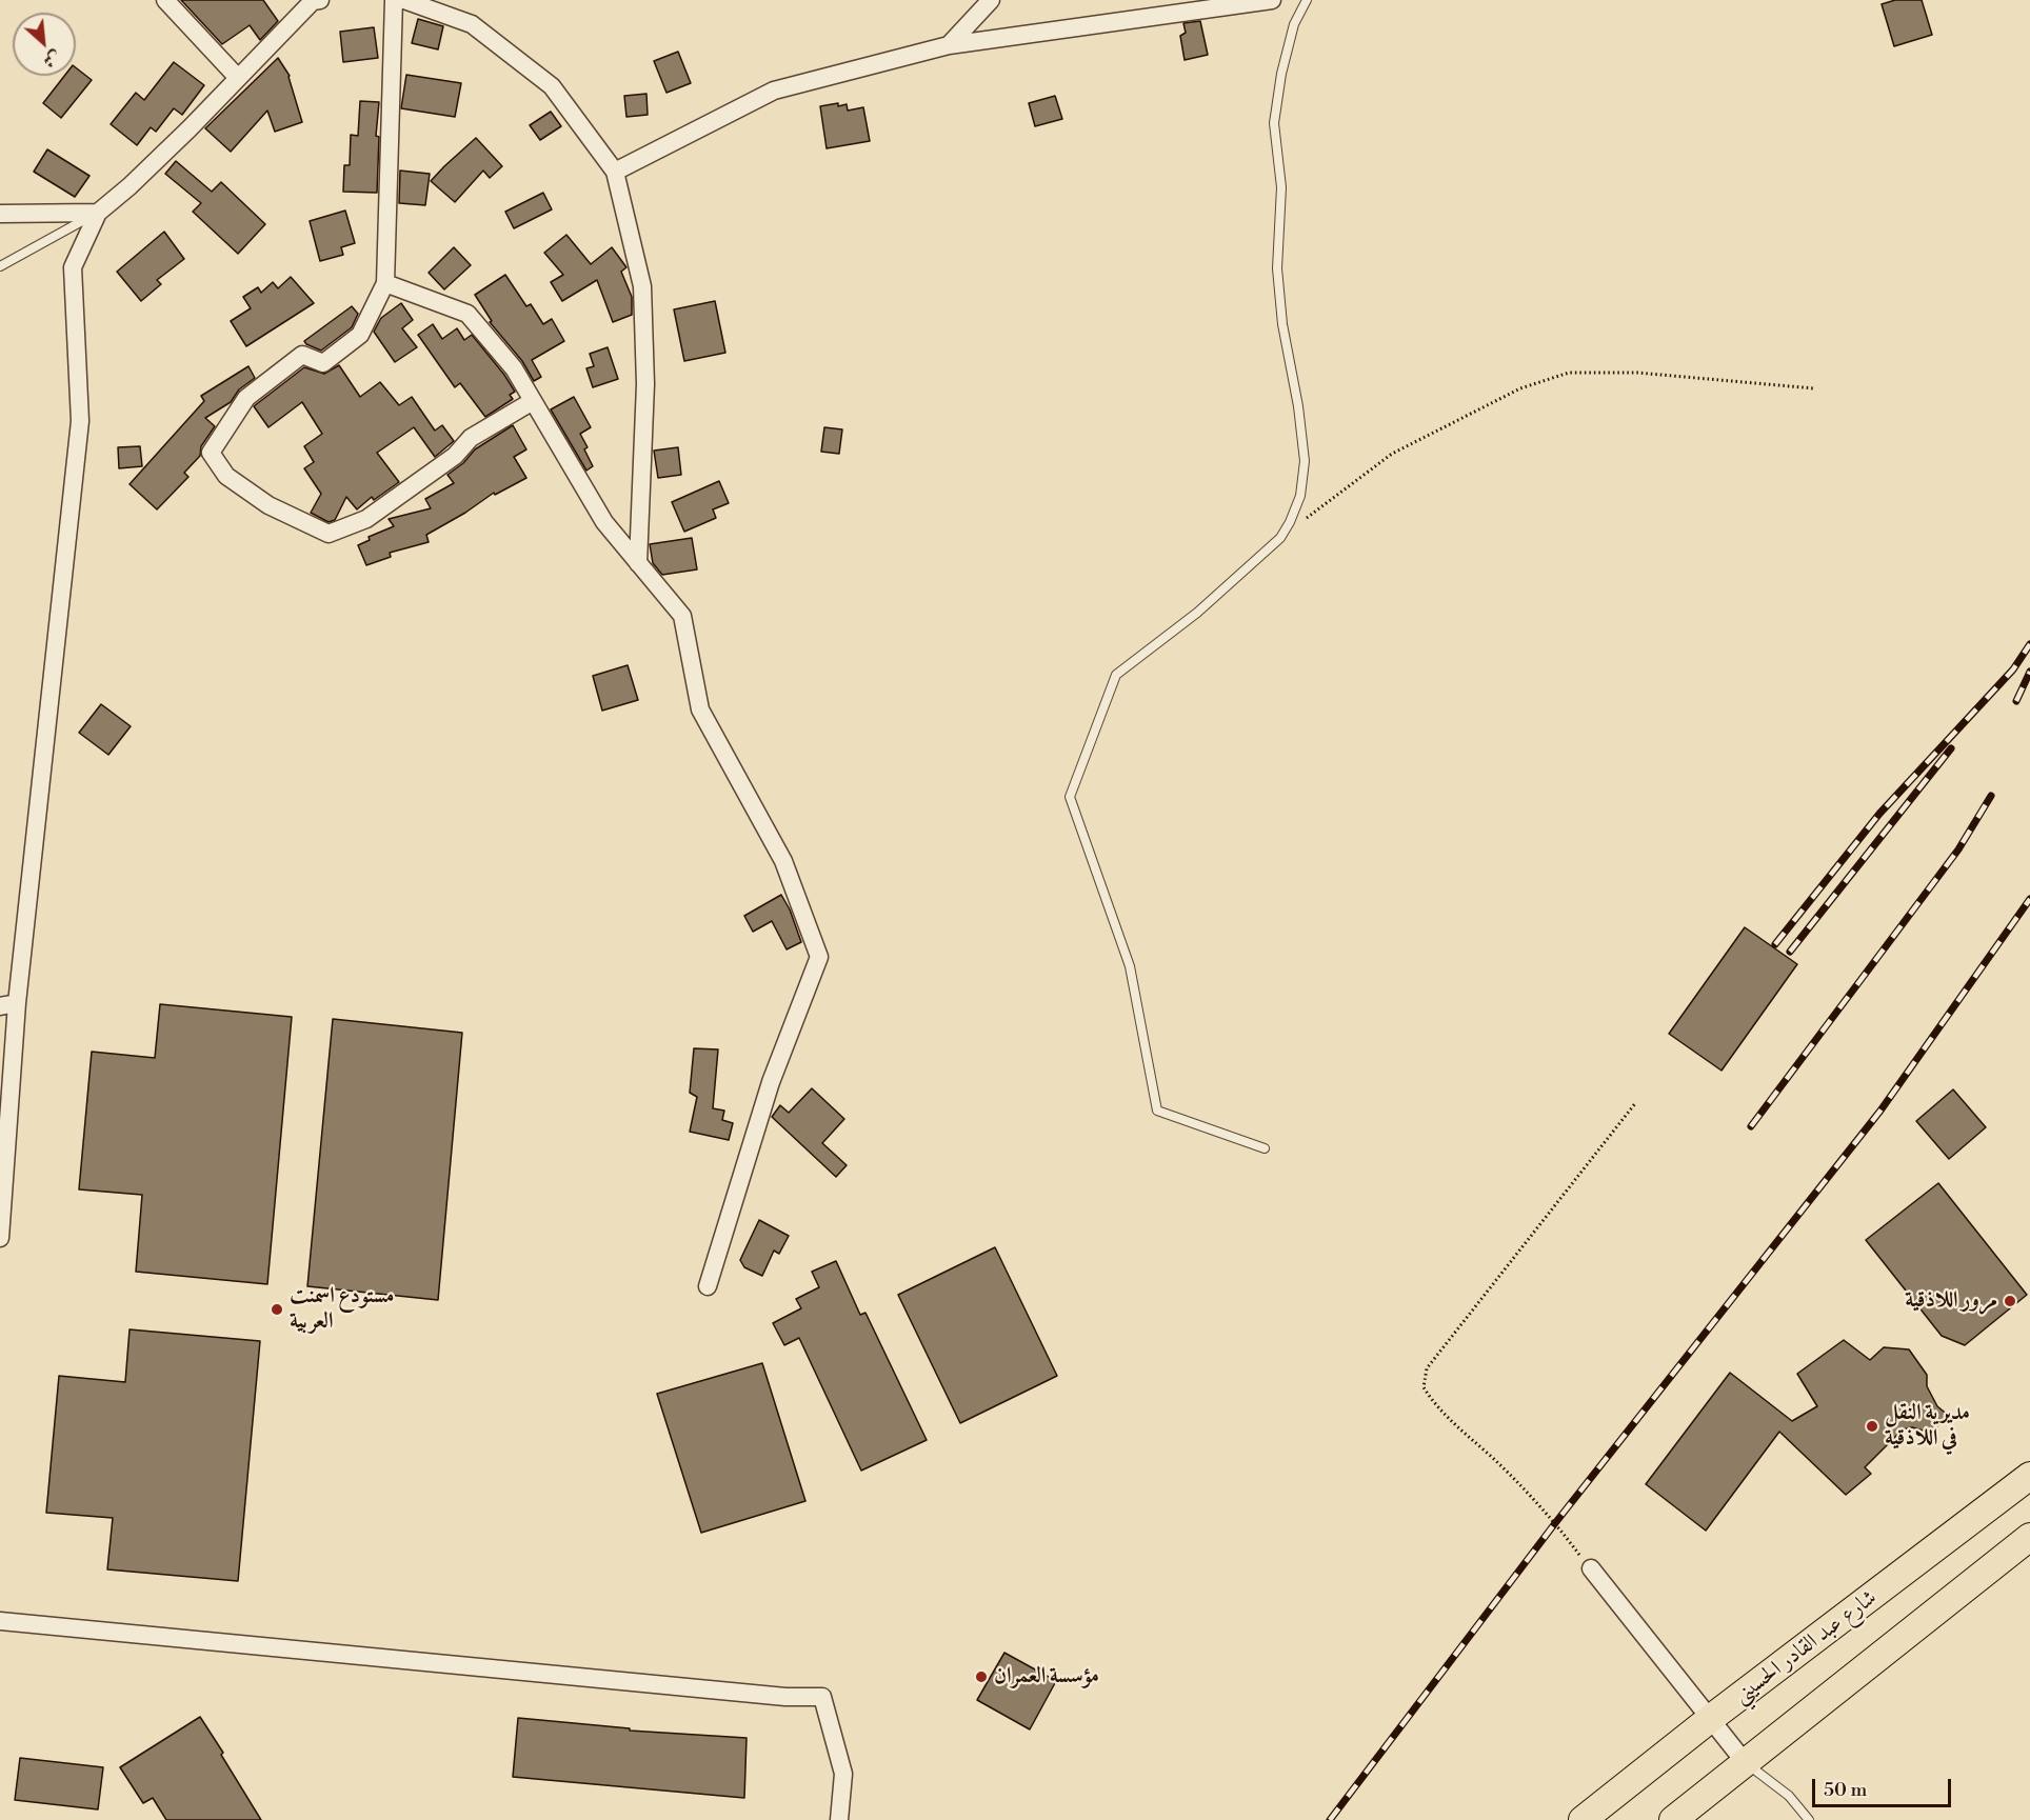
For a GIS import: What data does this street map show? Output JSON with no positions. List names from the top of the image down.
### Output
{
  "streets": {
    "main road": ["شارع عبد القادر الحسيني"]
  },
  "places": [
    "مرور اللاذقية",
    "مستودع اسمنت العربية",
    "مديرية النقل في اللاذقية",
    "مؤسسة العمران"
  ],
  "scale_bar": "50 m",
  "north": "bottom right"
}
